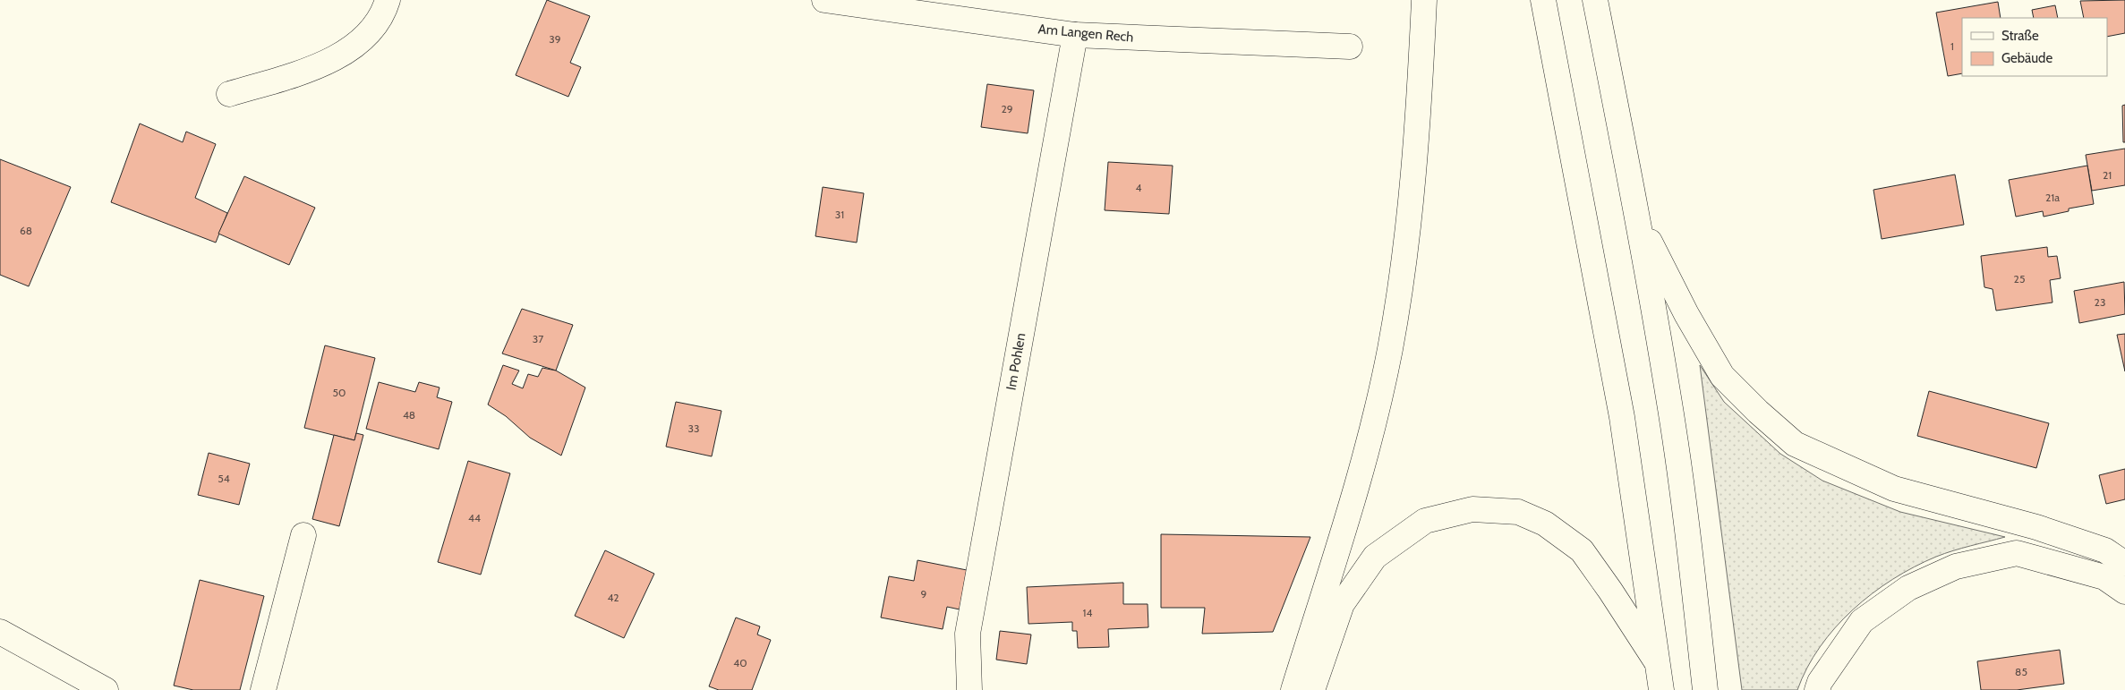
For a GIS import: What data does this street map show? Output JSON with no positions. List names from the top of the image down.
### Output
{
  "streets": {
    "main road": ["Am Langen Rech", "Im Pohlen"]
  },
  "crossings": [
    ["Am Langen Rech", "Im Pohlen"]
  ],
  "house_numbers": [
    "39",
    "1",
    "29",
    "21",
    "4",
    "21a",
    "31",
    "68",
    "25",
    "23",
    "37",
    "50",
    "48",
    "33",
    "54",
    "44",
    "9",
    "42",
    "14",
    "40",
    "85"
  ],
  "legend": ["Straße", "Gebäude"]
}
